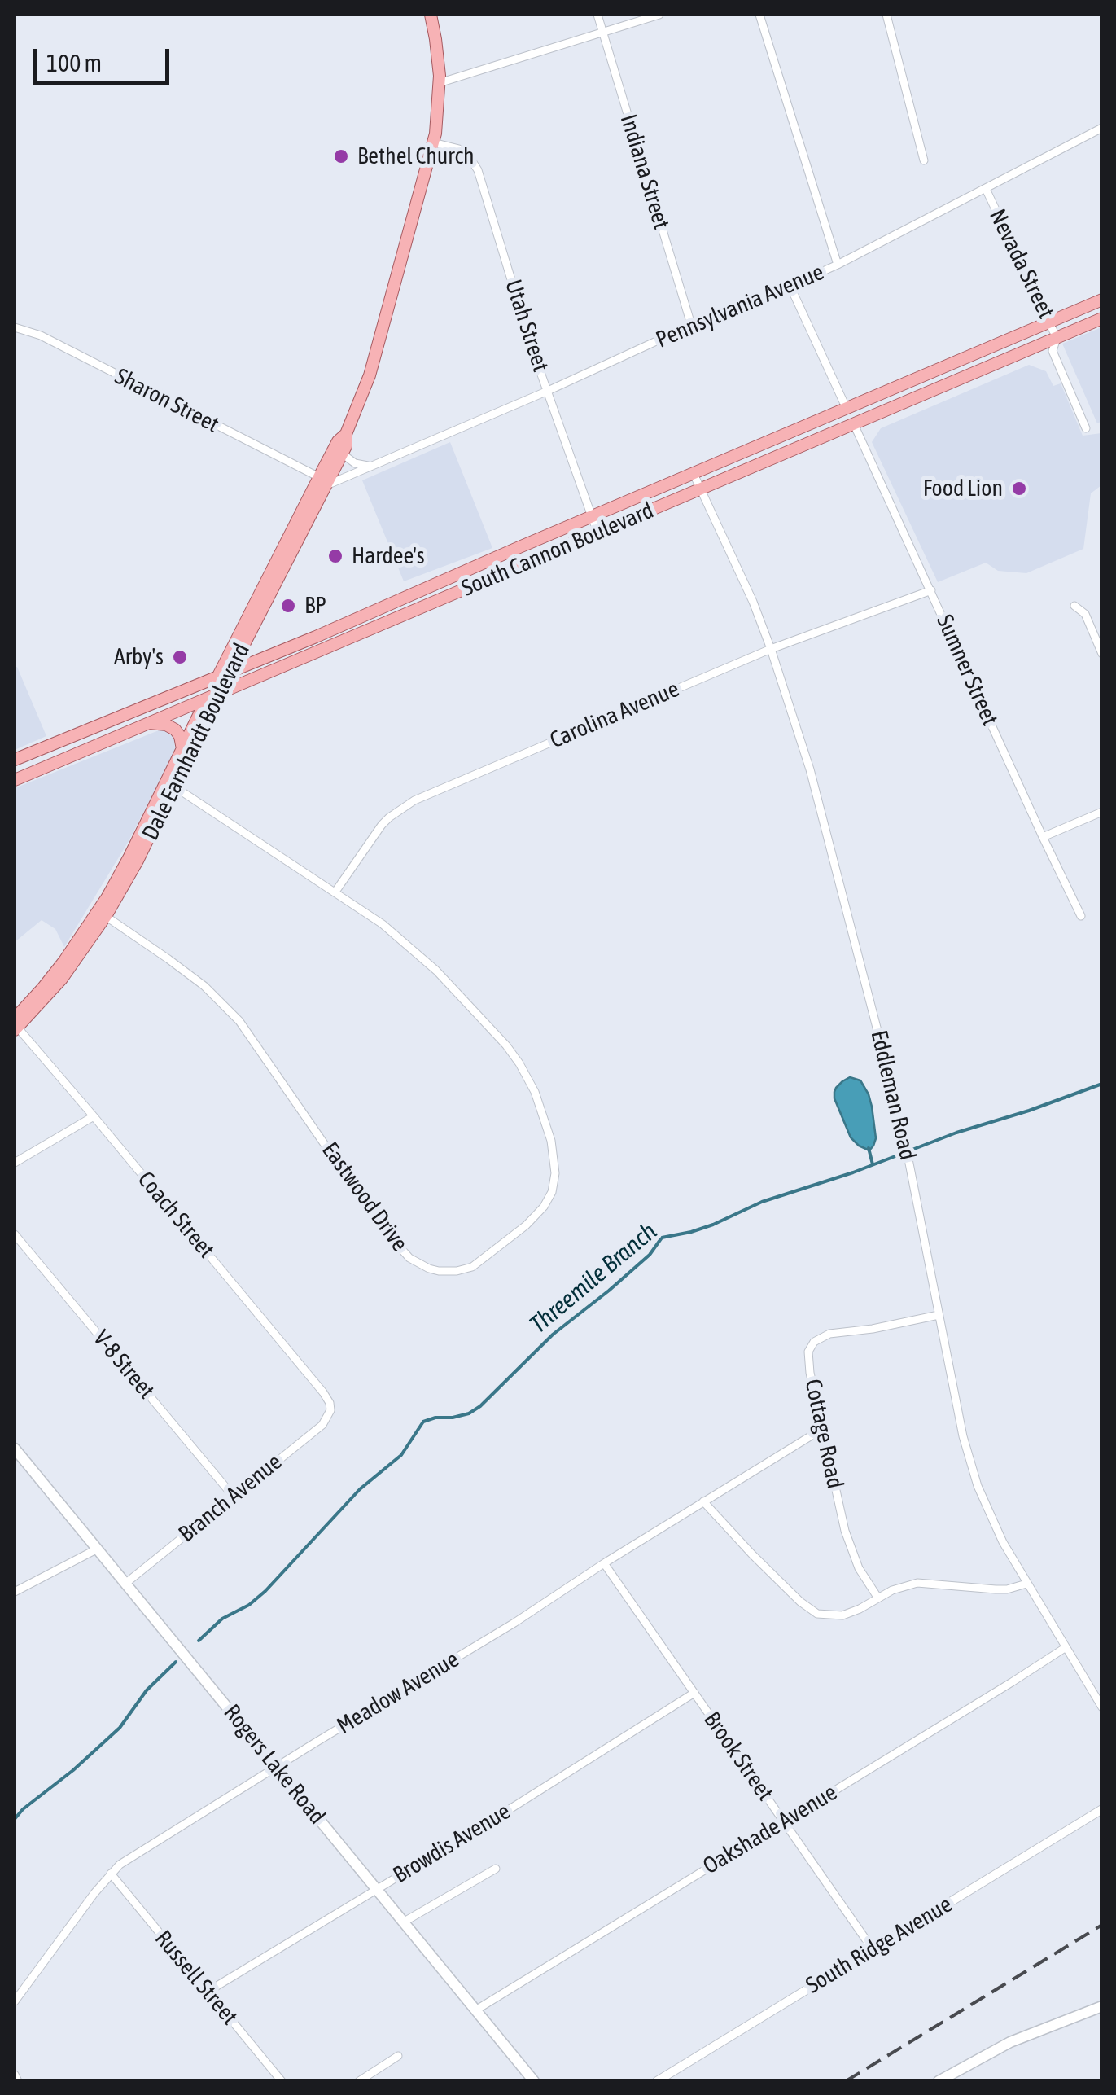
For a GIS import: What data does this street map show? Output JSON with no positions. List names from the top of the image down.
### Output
{
  "streets": {
    "main road": ["South Cannon Boulevard", "Dale Earnhardt Boulevard", "Rogers Lake Road"],
    "street": [
      "Indiana Street",
      "Nevada Street",
      "Pennsylvania Avenue",
      "Utah Street",
      "Sharon Street",
      "Sumner Street",
      "Carolina Avenue",
      "Eddleman Road",
      "Eastwood Drive",
      "Coach Street",
      "V-8 Street",
      "Cottage Road",
      "Branch Avenue",
      "Meadow Avenue",
      "Brook Street",
      "Oakshade Avenue",
      "Browdis Avenue",
      "South Ridge Avenue",
      "Russell Street"
    ]
  },
  "crossings": [
    ["Indiana Street", "Pennsylvania Avenue"],
    ["Nevada Street", "Pennsylvania Avenue"],
    ["Nevada Street", "South Cannon Boulevard"],
    ["Pennsylvania Avenue", "Utah Street"],
    ["Pennsylvania Avenue", "Sharon Street"],
    ["Pennsylvania Avenue", "Dale Earnhardt Boulevard"],
    ["Utah Street", "South Cannon Boulevard"],
    ["Utah Street", "Dale Earnhardt Boulevard"],
    ["Sharon Street", "Dale Earnhardt Boulevard"],
    ["South Cannon Boulevard", "Sumner Street"],
    ["South Cannon Boulevard", "Dale Earnhardt Boulevard"],
    ["South Cannon Boulevard", "Eddleman Road"],
    ["Sumner Street", "Carolina Avenue"],
    ["Carolina Avenue", "Eddleman Road"],
    ["Carolina Avenue", "Eastwood Drive"],
    ["Dale Earnhardt Boulevard", "Eastwood Drive"],
    ["Dale Earnhardt Boulevard", "Coach Street"],
    ["Eddleman Road", "Cottage Road"],
    ["Eddleman Road", "Oakshade Avenue"],
    ["Coach Street", "Branch Avenue"],
    ["V-8 Street", "Branch Avenue"],
    ["Cottage Road", "Meadow Avenue"],
    ["Branch Avenue", "Rogers Lake Road"],
    ["Meadow Avenue", "Brook Street"],
    ["Meadow Avenue", "Rogers Lake Road"],
    ["Meadow Avenue", "Russell Street"],
    ["Brook Street", "Oakshade Avenue"],
    ["Brook Street", "Browdis Avenue"],
    ["Brook Street", "South Ridge Avenue"],
    ["Rogers Lake Road", "Oakshade Avenue"],
    ["Rogers Lake Road", "Browdis Avenue"],
    ["Browdis Avenue", "Russell Street"]
  ],
  "water": ["Threemile Branch"],
  "places": [
    "Bethel Church",
    "Food Lion",
    "Hardee's",
    "BP",
    "Arby's"
  ],
  "scale_bar": "100 m"
}
